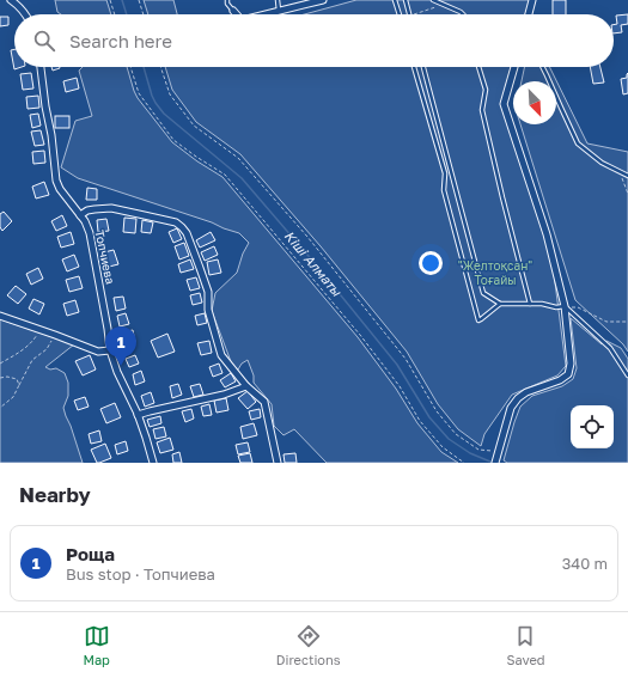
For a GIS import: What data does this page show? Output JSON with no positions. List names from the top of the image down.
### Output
{
  "streets": {
    "street": ["Топчиева"]
  },
  "water": ["Кіші Алматы"],
  "parks": ["\"Желтоқсан\" Тоғайы"],
  "north": "bottom right",
  "page": {
    "search": "Search here",
    "pins": "1",
    "heading": "Nearby",
    "list": [
      {
        "mark": "1",
        "name": "Роща",
        "note": "Bus stop · Топчиева",
        "value": "340 m"
      }
    ],
    "nav": ["Map", "Directions", "Saved"]
  }
}
